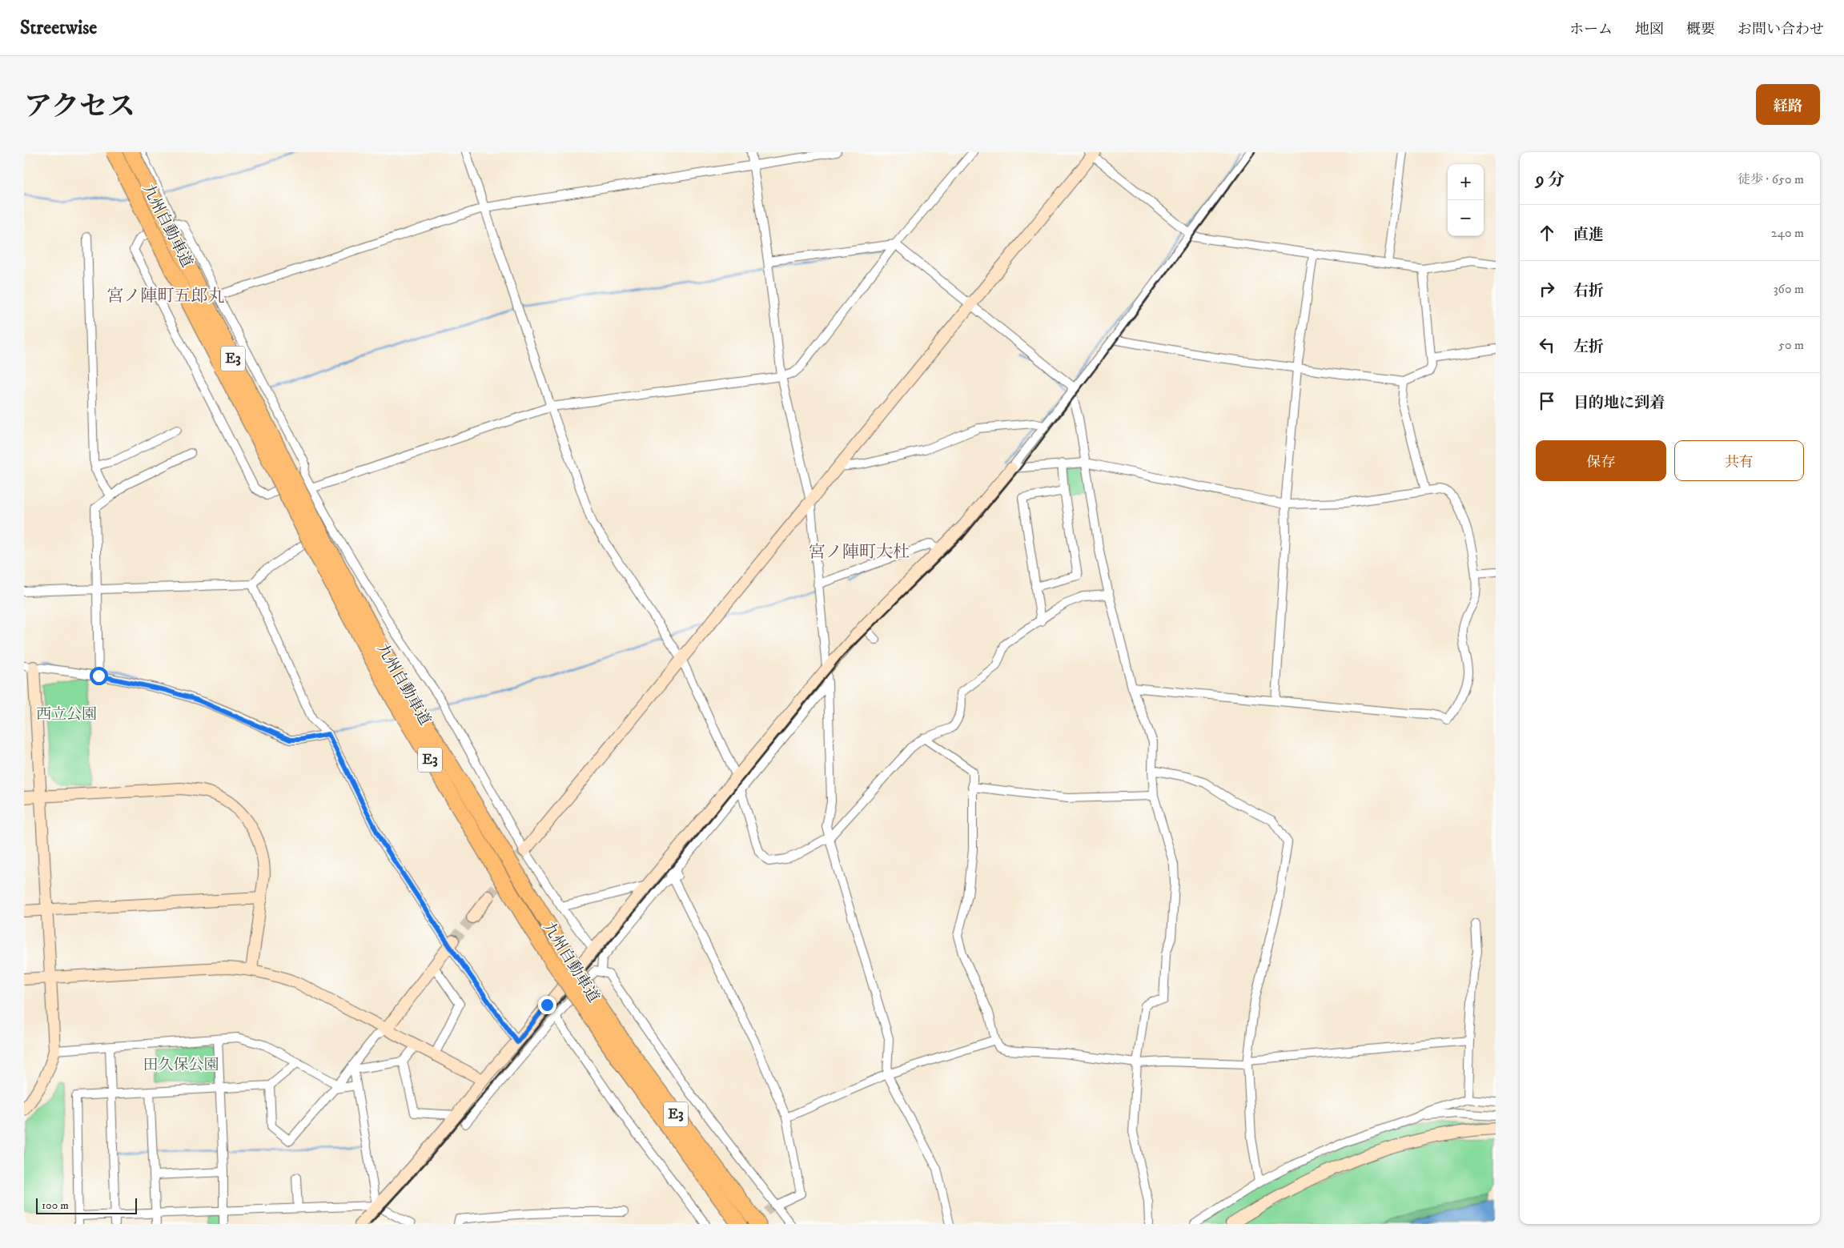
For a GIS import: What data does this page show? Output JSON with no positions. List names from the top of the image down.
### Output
{
  "streets": {
    "highway": ["九州自動車道", "E3"]
  },
  "districts": ["宮ノ陣町五郎丸", "宮ノ陣町大杜"],
  "parks": ["西立公園", "田久保公園"],
  "scale_bar": "100 m",
  "page": {
    "header": "Streetwise",
    "nav": [
      "ホーム",
      "地図",
      "概要",
      "お問い合わせ"
    ],
    "title": "アクセス",
    "buttons": [
      "経路",
      ["保存", "共有"]
    ],
    "heading": ["9 分", "徒歩 · 650 m"],
    "map_buttons": ["+", "−"],
    "list": [
      ["直進", "240 m"],
      ["右折", "360 m"],
      ["左折", "50 m"],
      "目的地に到着"
    ],
    "scale": "100 m"
  }
}
